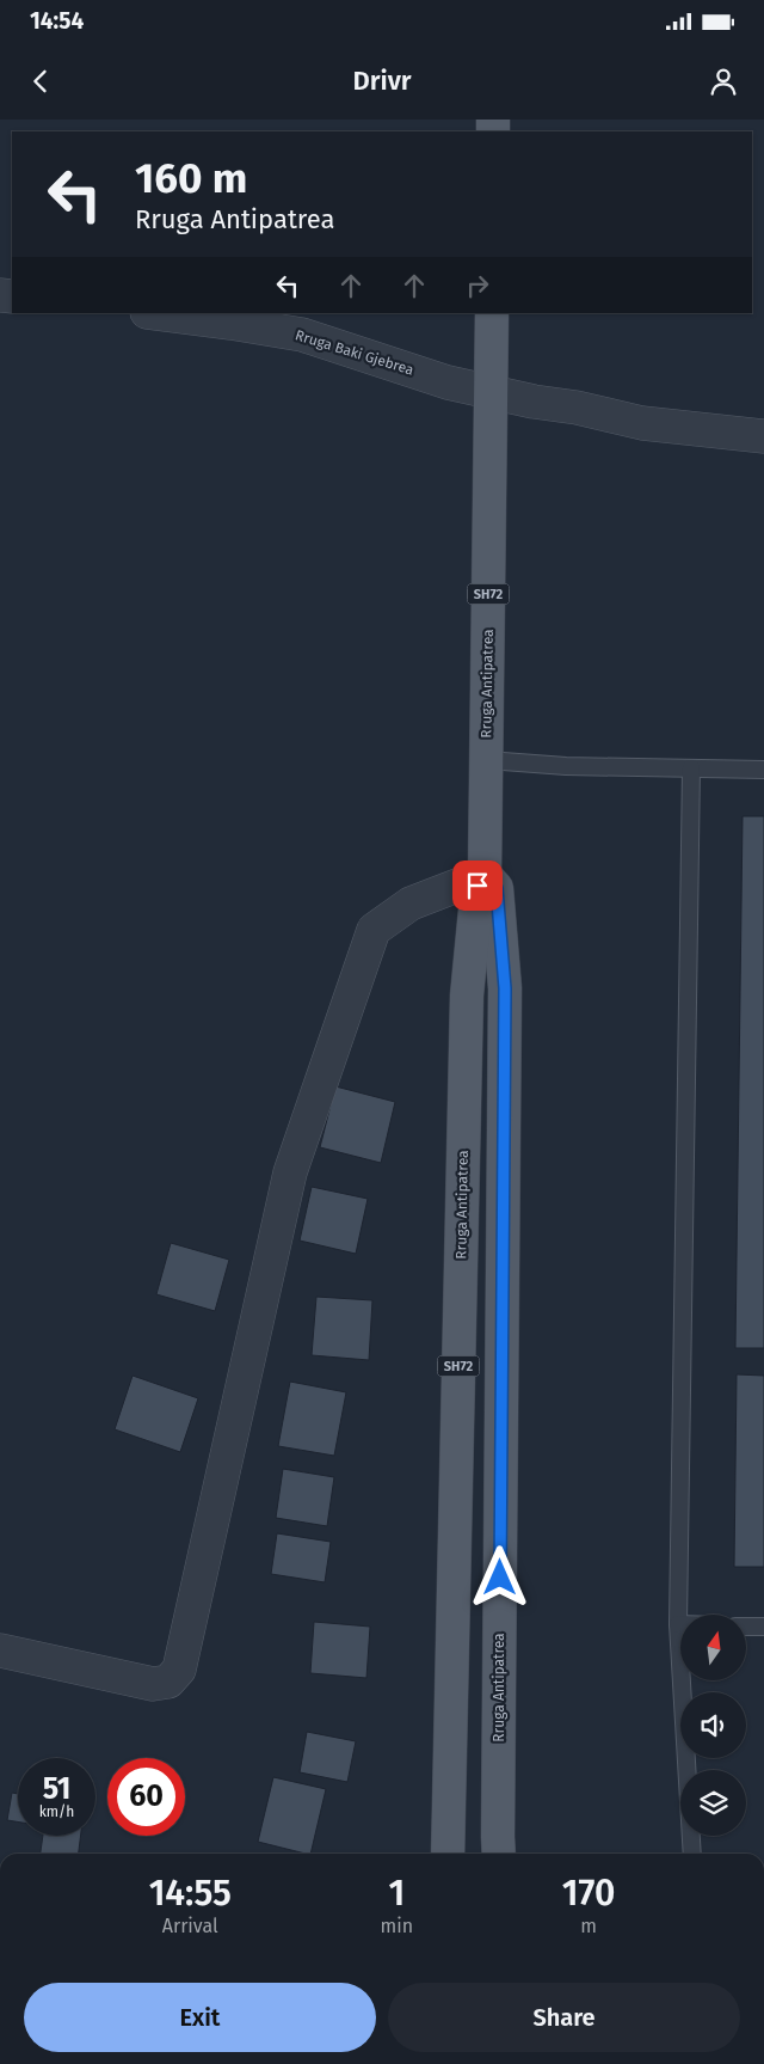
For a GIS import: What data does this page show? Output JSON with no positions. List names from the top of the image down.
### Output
{
  "streets": {
    "main road": ["SH72", "Rruga Antipatrea"],
    "street": ["Rruga Baki Gjebrea"]
  },
  "crossings": [
    ["Rruga Baki Gjebrea", "Rruga Antipatrea"]
  ],
  "north": "top",
  "page": {
    "status": "14:54",
    "header": "Drivr",
    "turn": ["160 m", "Rruga Antipatrea"],
    "speed": "51 km/h",
    "limit": "60",
    "eta": [
      "14:55",
      "Arrival",
      "1",
      "min",
      "170",
      "m"
    ],
    "buttons": ["Exit", "Share"]
  }
}
